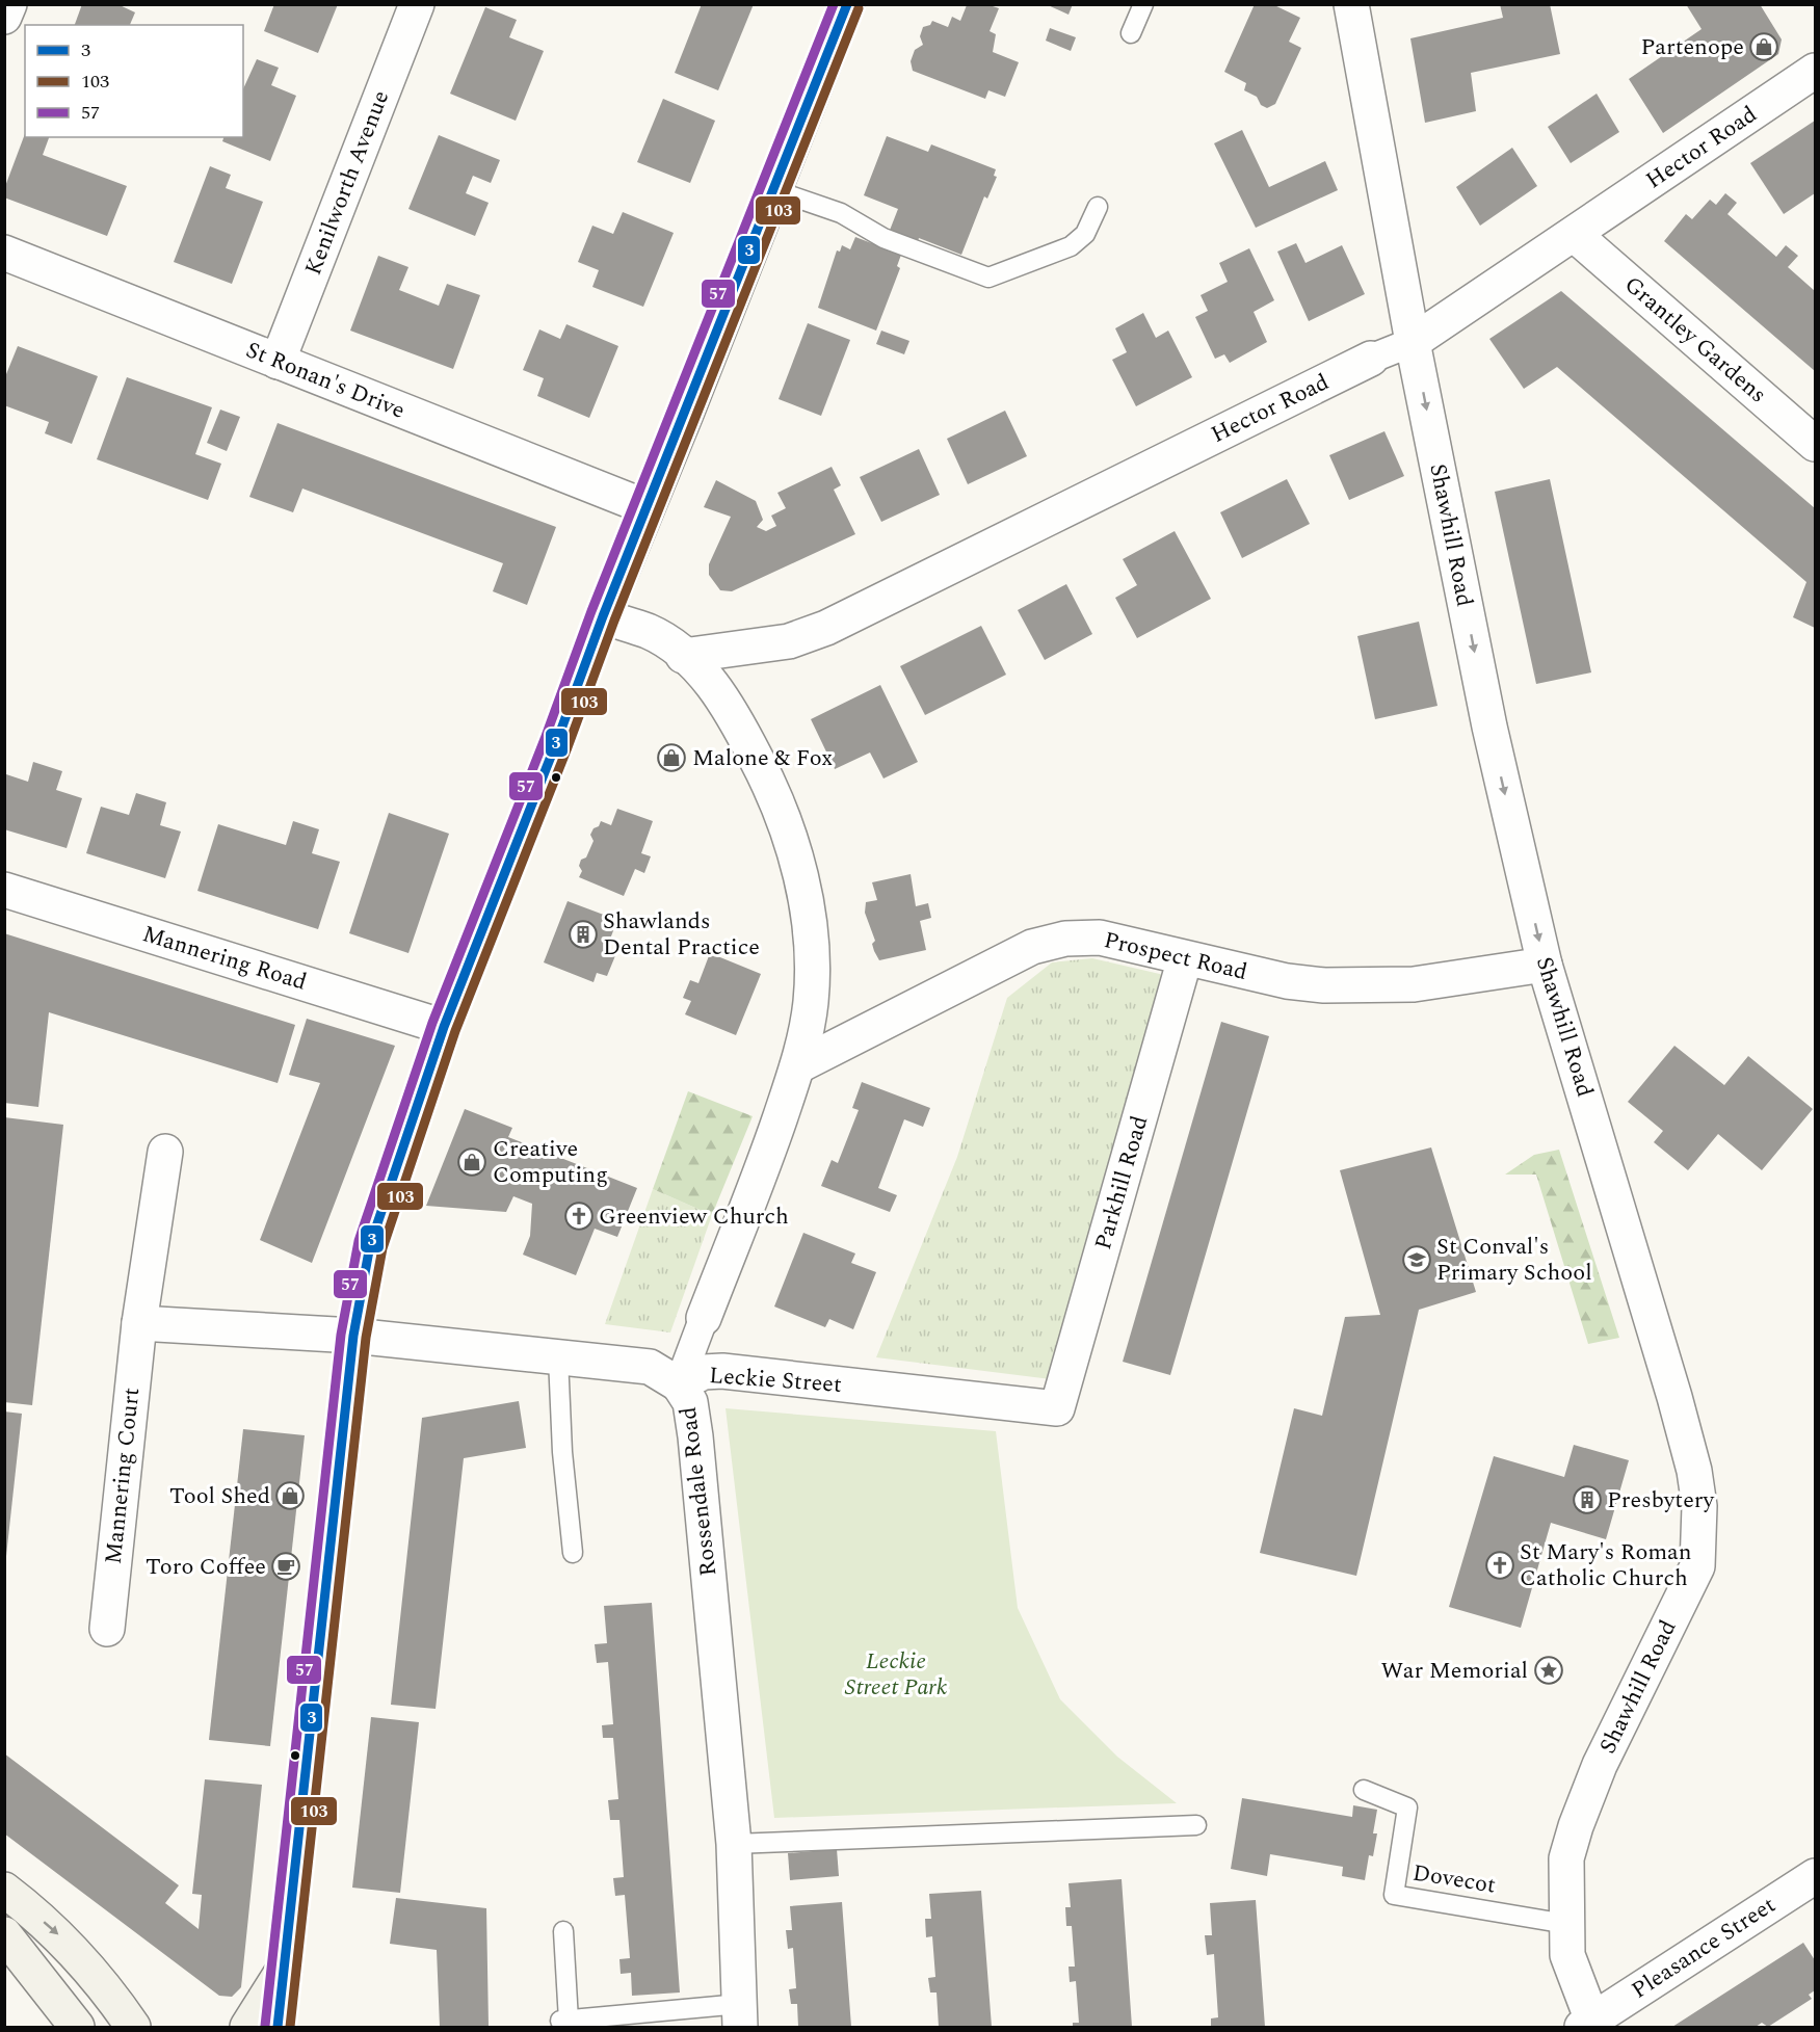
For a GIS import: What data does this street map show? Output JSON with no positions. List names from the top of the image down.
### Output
{
  "streets": {
    "street": [
      "Hector Road",
      "Kenilworth Avenue",
      "Grantley Gardens",
      "St Ronan's Drive",
      "Shawhill Road",
      "Prospect Road",
      "Mannering Road",
      "Parkhill Road",
      "Leckie Street",
      "Mannering Court",
      "Rossendale Road",
      "Pleasance Street"
    ],
    "lane": ["Dovecot"]
  },
  "crossings": [
    ["Hector Road", "Grantley Gardens"],
    ["Hector Road", "Shawhill Road"],
    ["Hector Road", "Rossendale Road"],
    ["Kenilworth Avenue", "St Ronan's Drive"],
    ["Shawhill Road", "Prospect Road"],
    ["Shawhill Road", "Dovecot"],
    ["Shawhill Road", "Pleasance Street"],
    ["Prospect Road", "Parkhill Road"],
    ["Prospect Road", "Rossendale Road"],
    ["Parkhill Road", "Leckie Street"],
    ["Leckie Street", "Rossendale Road"]
  ],
  "parks": ["Leckie Street Park"],
  "places": {
    "shop": [
      "Partenope",
      "Malone & Fox",
      "Creative Computing",
      "Tool Shed"
    ],
    "building": ["Shawlands Dental Practice", "Presbytery"],
    "church": ["Greenview Church", "St Mary's Roman Catholic Church"],
    "school or university": ["St Conval's Primary School"],
    "cafe": ["Toro Coffee"],
    "place": ["War Memorial"]
  },
  "lines": ["transit line 3", "transit line 57", "transit line 103"],
  "legend": ["3", "103", "57"]
}
